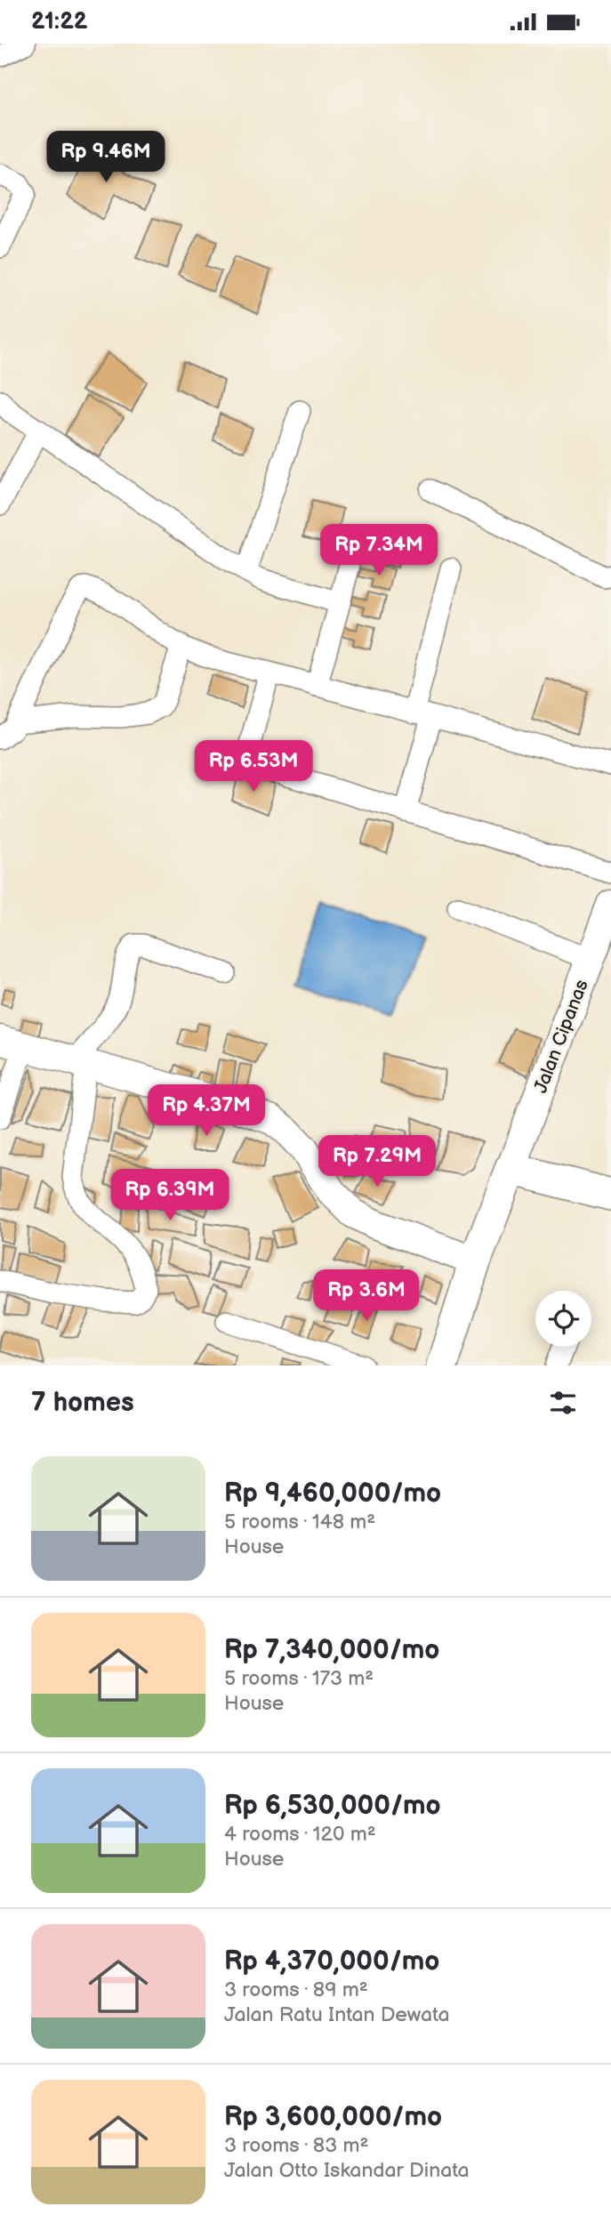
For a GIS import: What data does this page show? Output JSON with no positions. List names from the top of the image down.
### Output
{
  "streets": {
    "street": ["Jalan Cipanas"]
  },
  "page": {
    "status": "21:22",
    "price": [
      "Rp 9.46M",
      "Rp 7.34M",
      "Rp 6.53M",
      "Rp 4.37M",
      "Rp 7.29M",
      "Rp 6.39M",
      "Rp 3.6M"
    ],
    "heading": "7 homes",
    "list": [
      {
        "name": "Rp 9,460,000/mo",
        "note": "5 rooms · 148 m² · House"
      },
      {
        "name": "Rp 7,340,000/mo",
        "note": "5 rooms · 173 m² · House"
      },
      {
        "name": "Rp 6,530,000/mo",
        "note": "4 rooms · 120 m² · House"
      },
      {
        "name": "Rp 4,370,000/mo",
        "note": "3 rooms · 89 m² · Jalan Ratu Intan Dewata"
      },
      {
        "name": "Rp 3,600,000/mo",
        "note": "3 rooms · 83 m² · Jalan Otto Iskandar Dinata"
      }
    ]
  }
}
